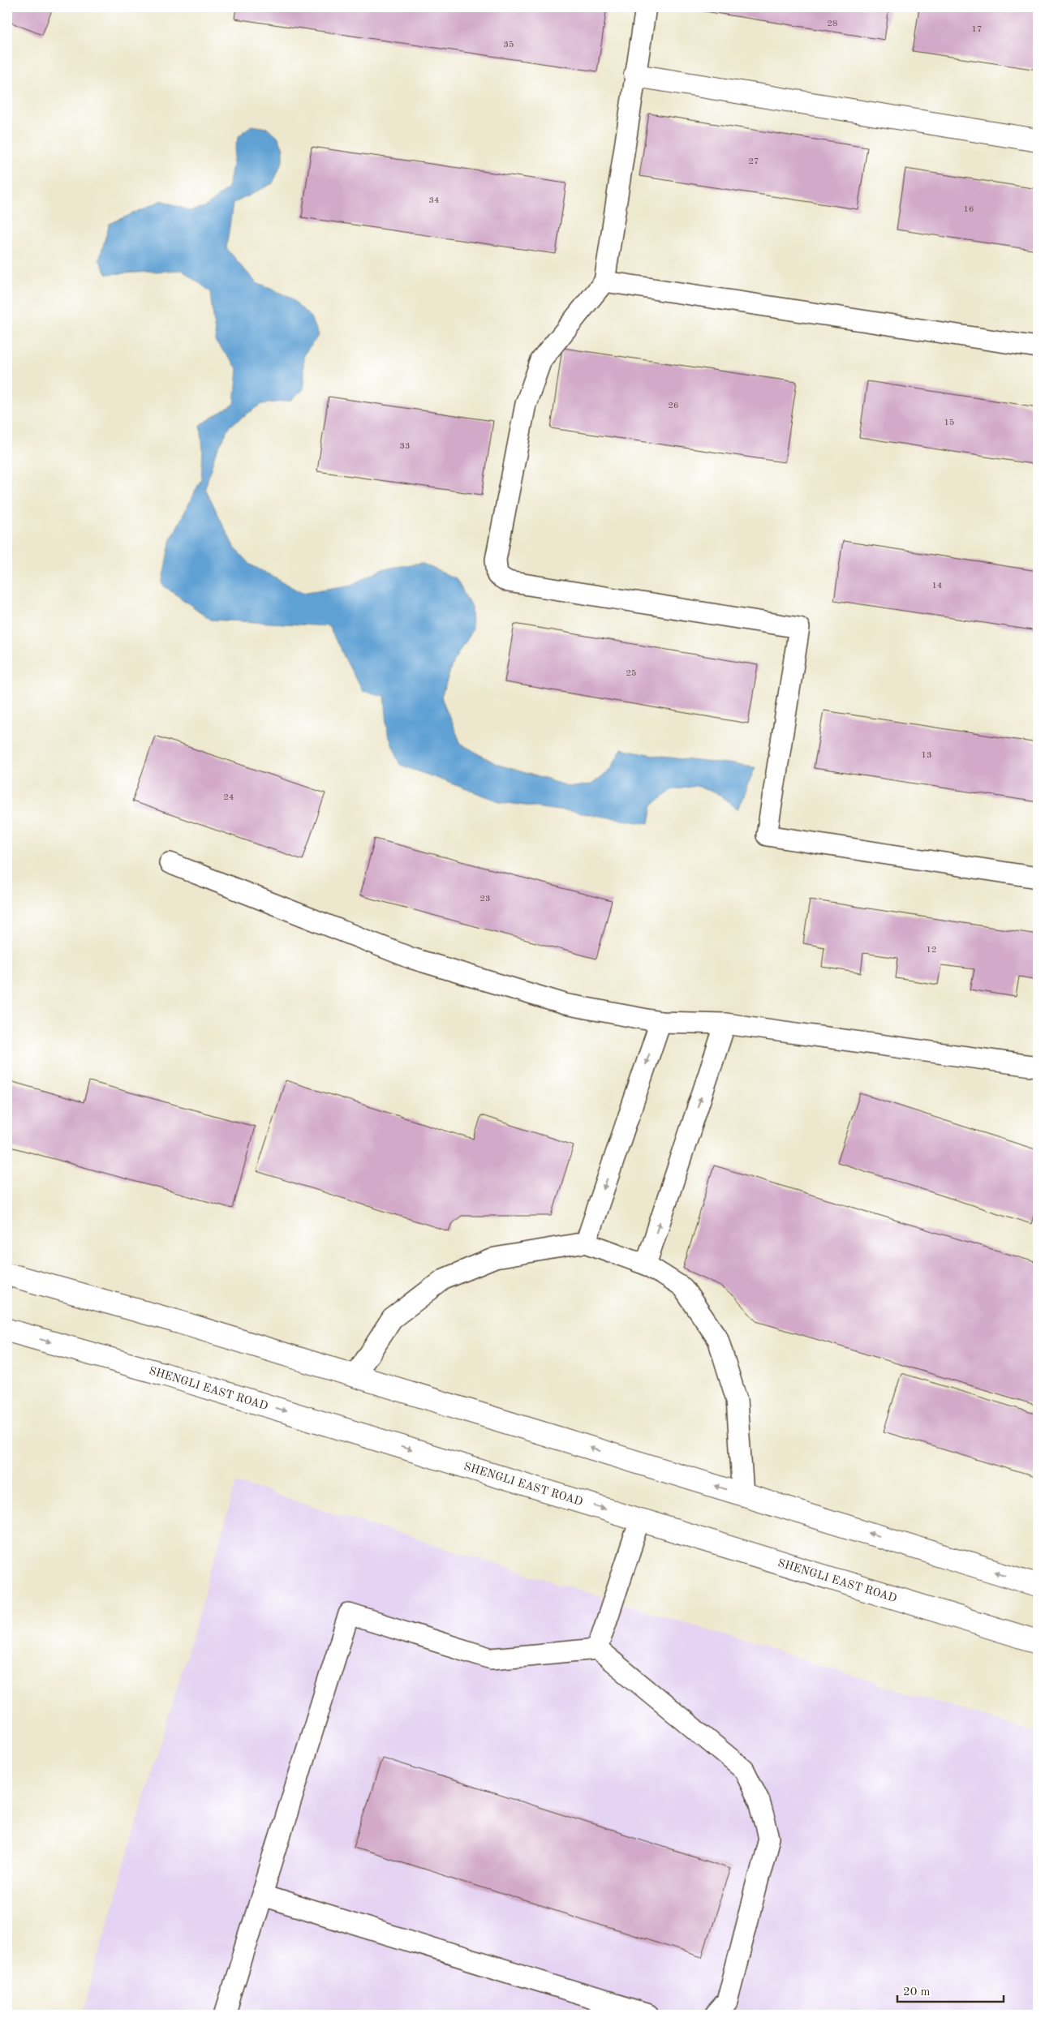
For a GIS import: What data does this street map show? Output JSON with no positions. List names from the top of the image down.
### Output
{
  "streets": {
    "main road": ["SHENGLI EAST ROAD"]
  },
  "house_numbers": [
    "28",
    "17",
    "35",
    "27",
    "34",
    "16",
    "26",
    "15",
    "33",
    "14",
    "25",
    "13",
    "24",
    "23",
    "12"
  ],
  "scale_bar": "20 m"
}
